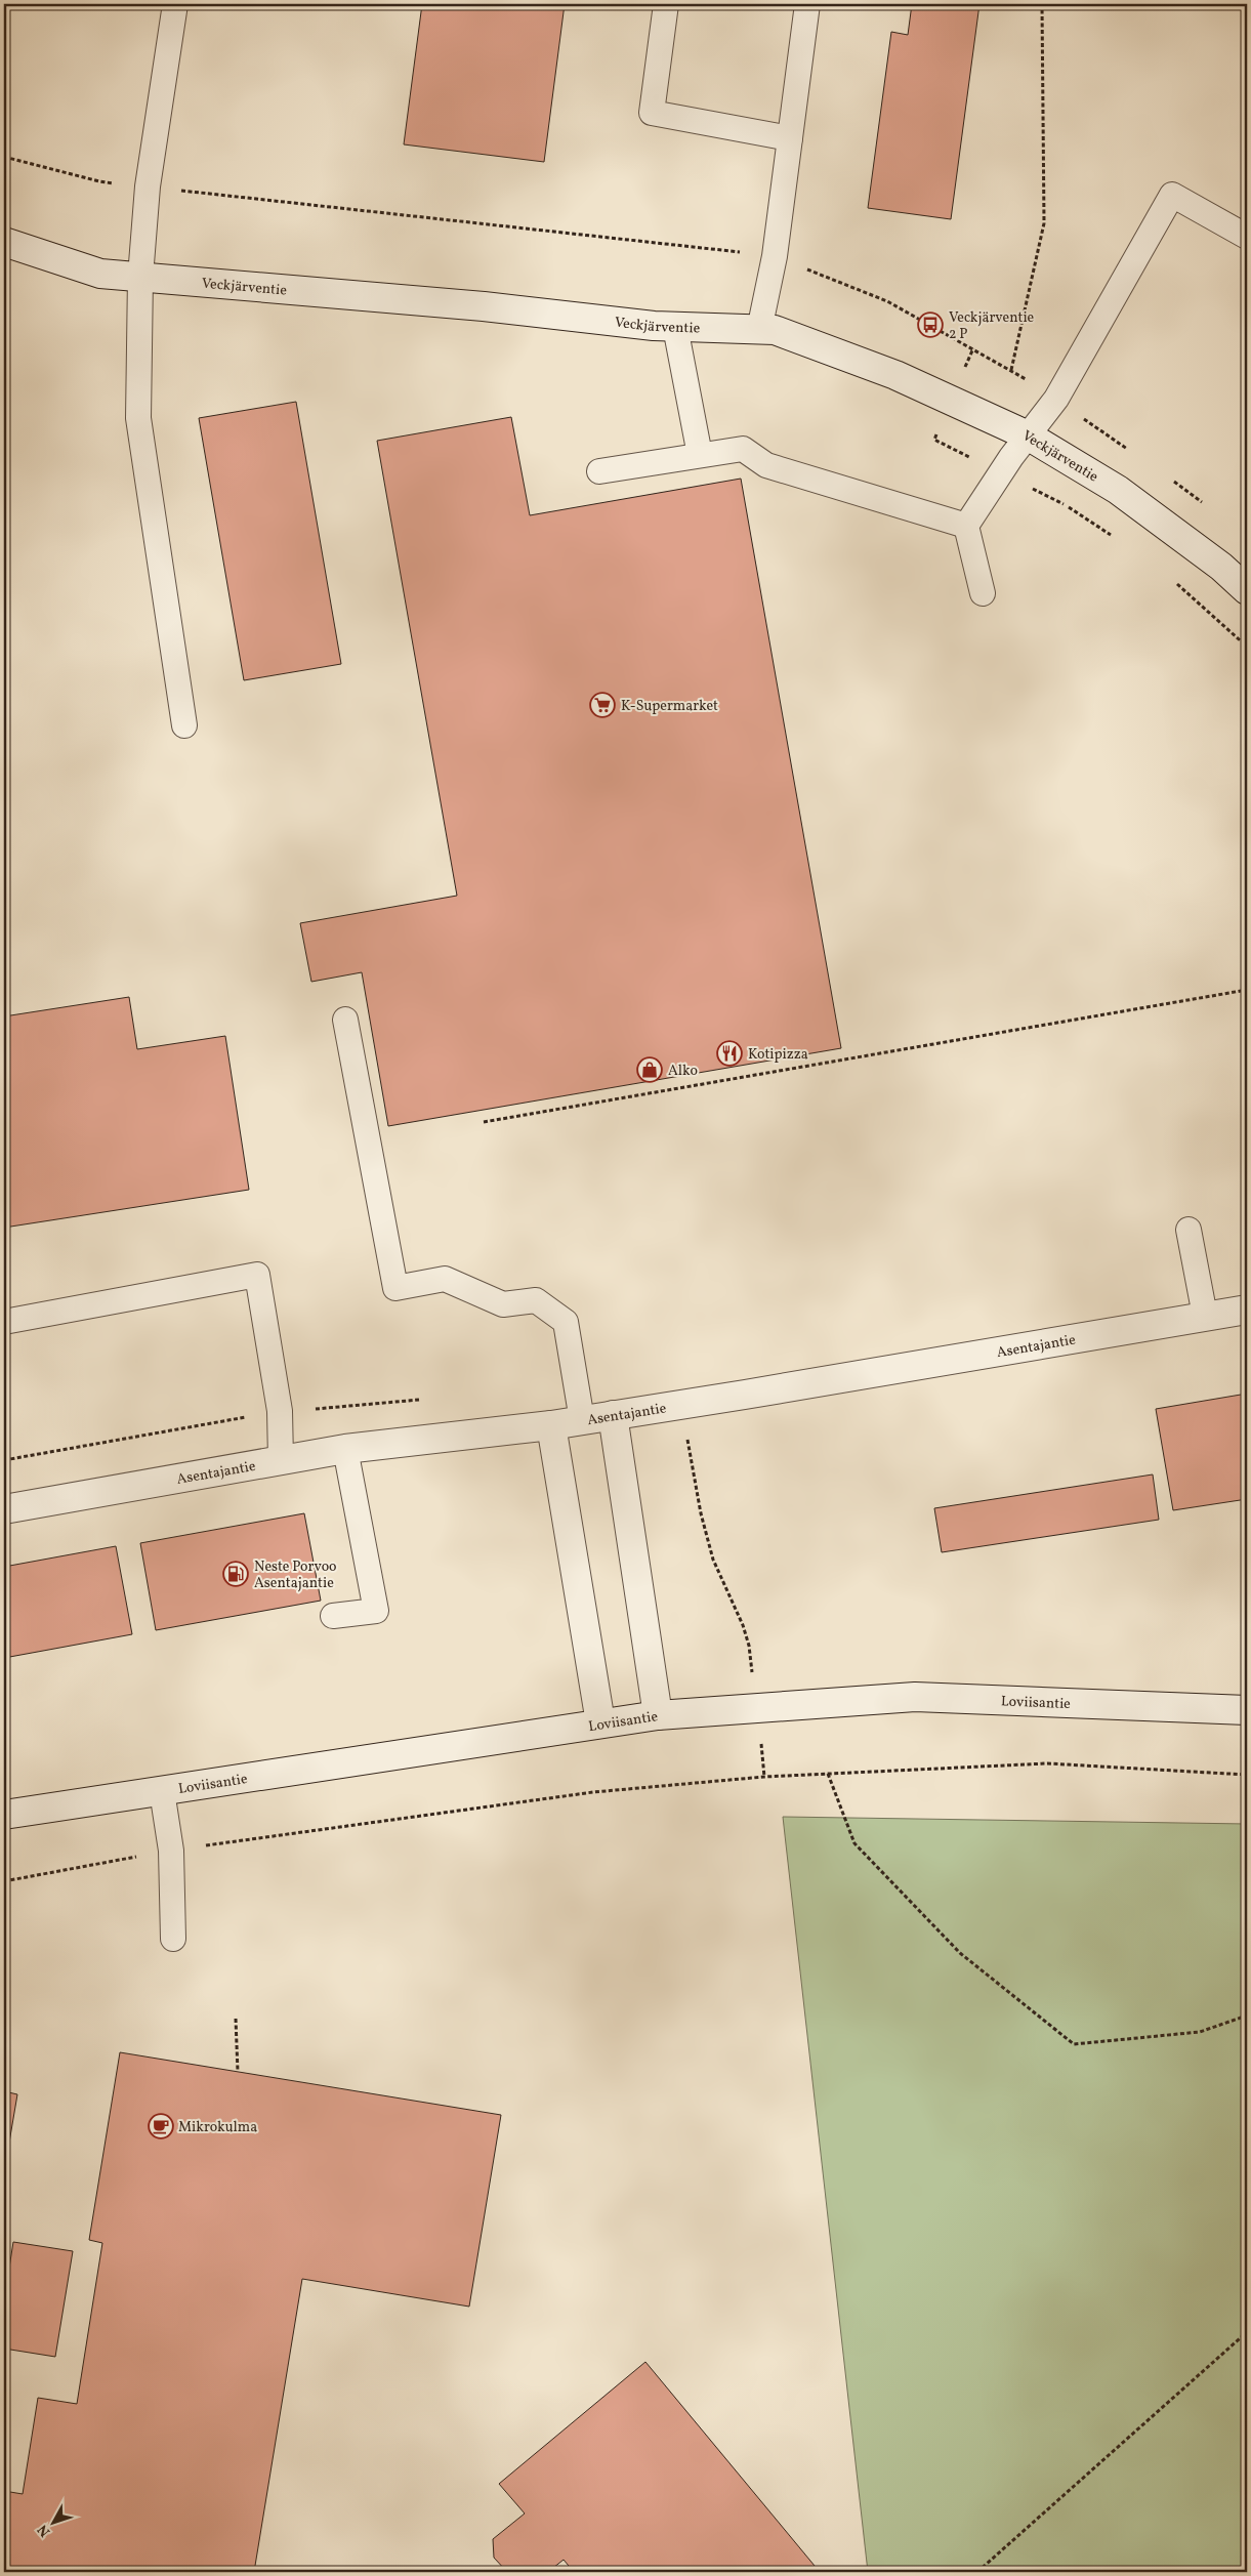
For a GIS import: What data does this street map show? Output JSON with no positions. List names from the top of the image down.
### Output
{
  "streets": {
    "main road": ["Veckjärventie", "Asentajantie", "Loviisantie"]
  },
  "places": {
    "bus stop": ["Veckjärventie 2 P"],
    "supermarket": ["K-Supermarket"],
    "restaurant": ["Kotipizza"],
    "shop": ["Alko"],
    "fuel station": ["Neste Porvoo Asentajantie"],
    "cafe": ["Mikrokulma"]
  },
  "north": "bottom left"
}
